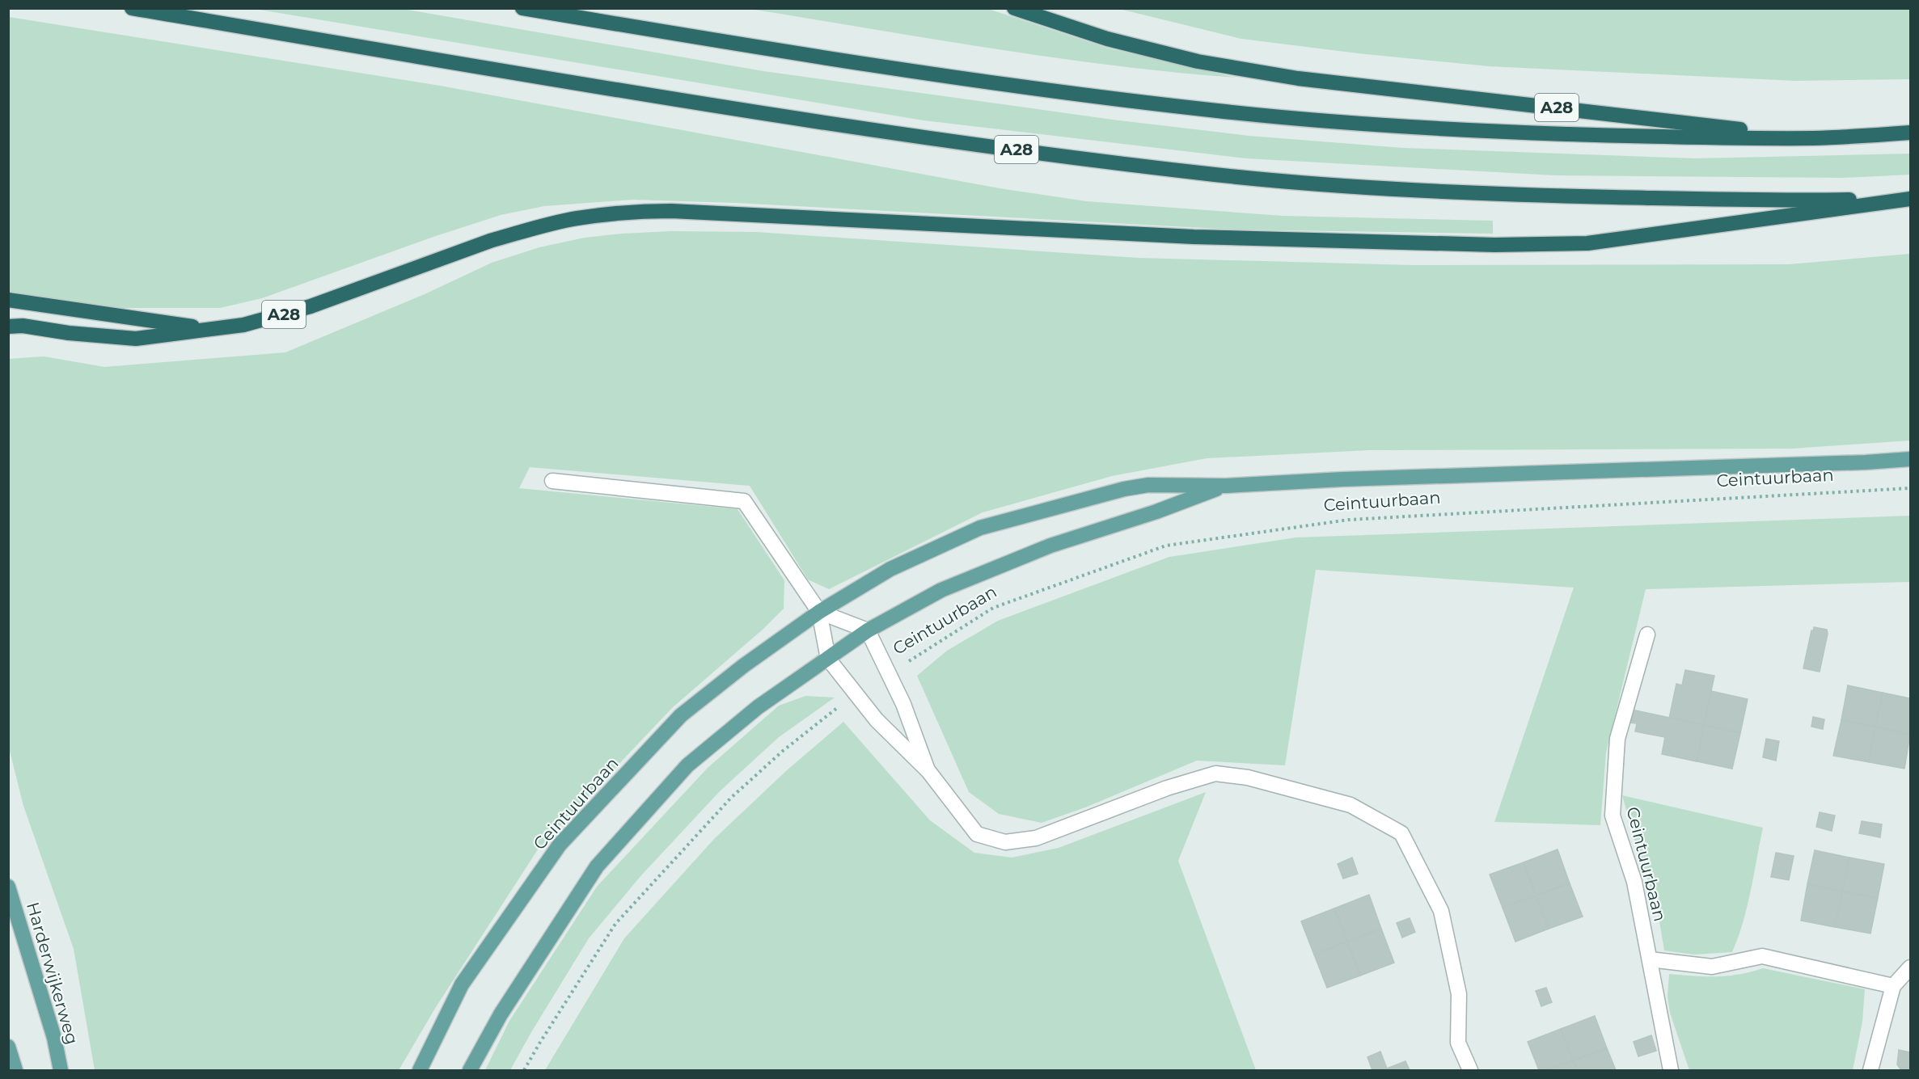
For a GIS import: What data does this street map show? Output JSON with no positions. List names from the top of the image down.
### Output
{
  "streets": {
    "highway": ["A28"],
    "main road": ["Ceintuurbaan", "Harderwijkerweg"]
  }
}
